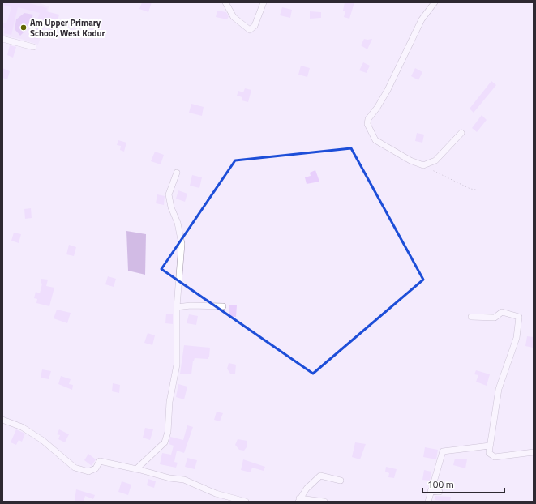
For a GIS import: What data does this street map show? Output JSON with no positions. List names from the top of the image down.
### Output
{
  "places": ["Am Upper Primary School, West Kodur"],
  "scale_bar": "100 m"
}
